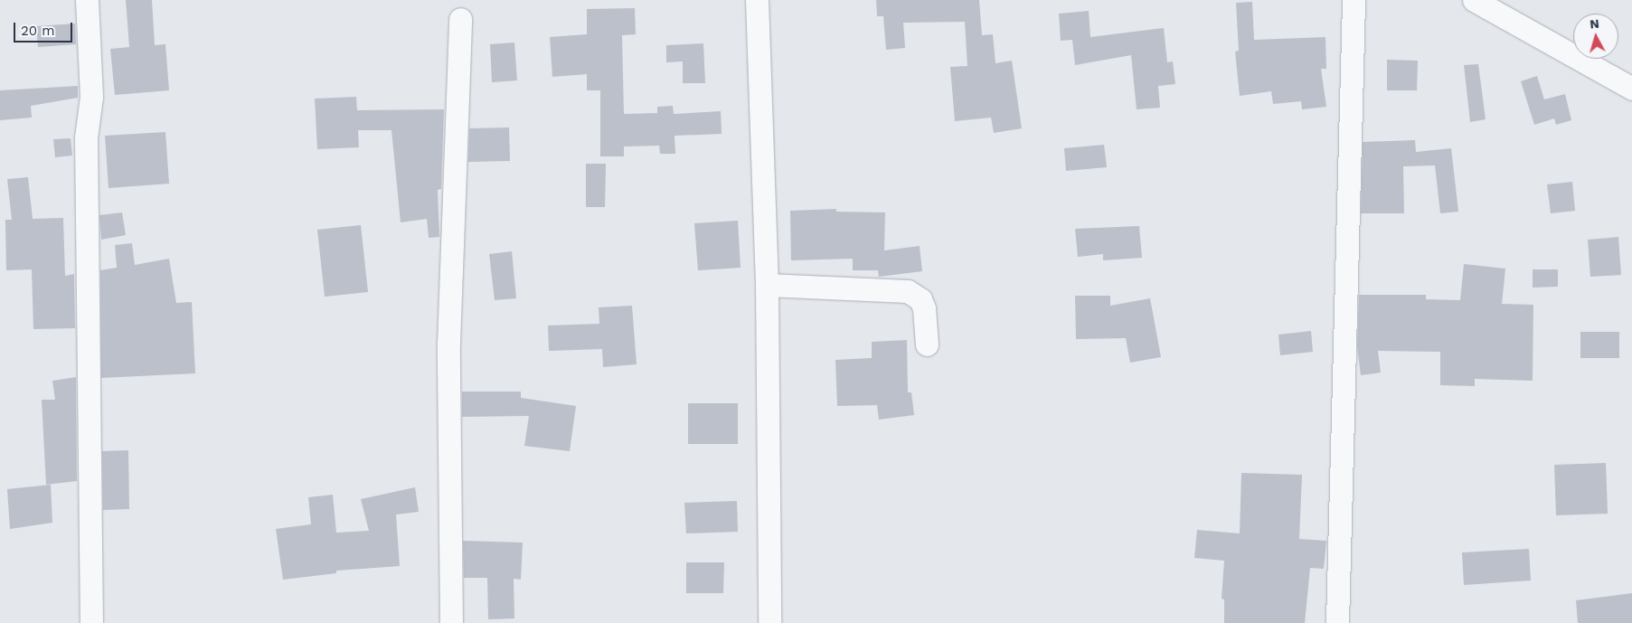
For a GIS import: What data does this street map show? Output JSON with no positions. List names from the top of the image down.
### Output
{
  "scale_bar": "20 m",
  "north": "top"
}
